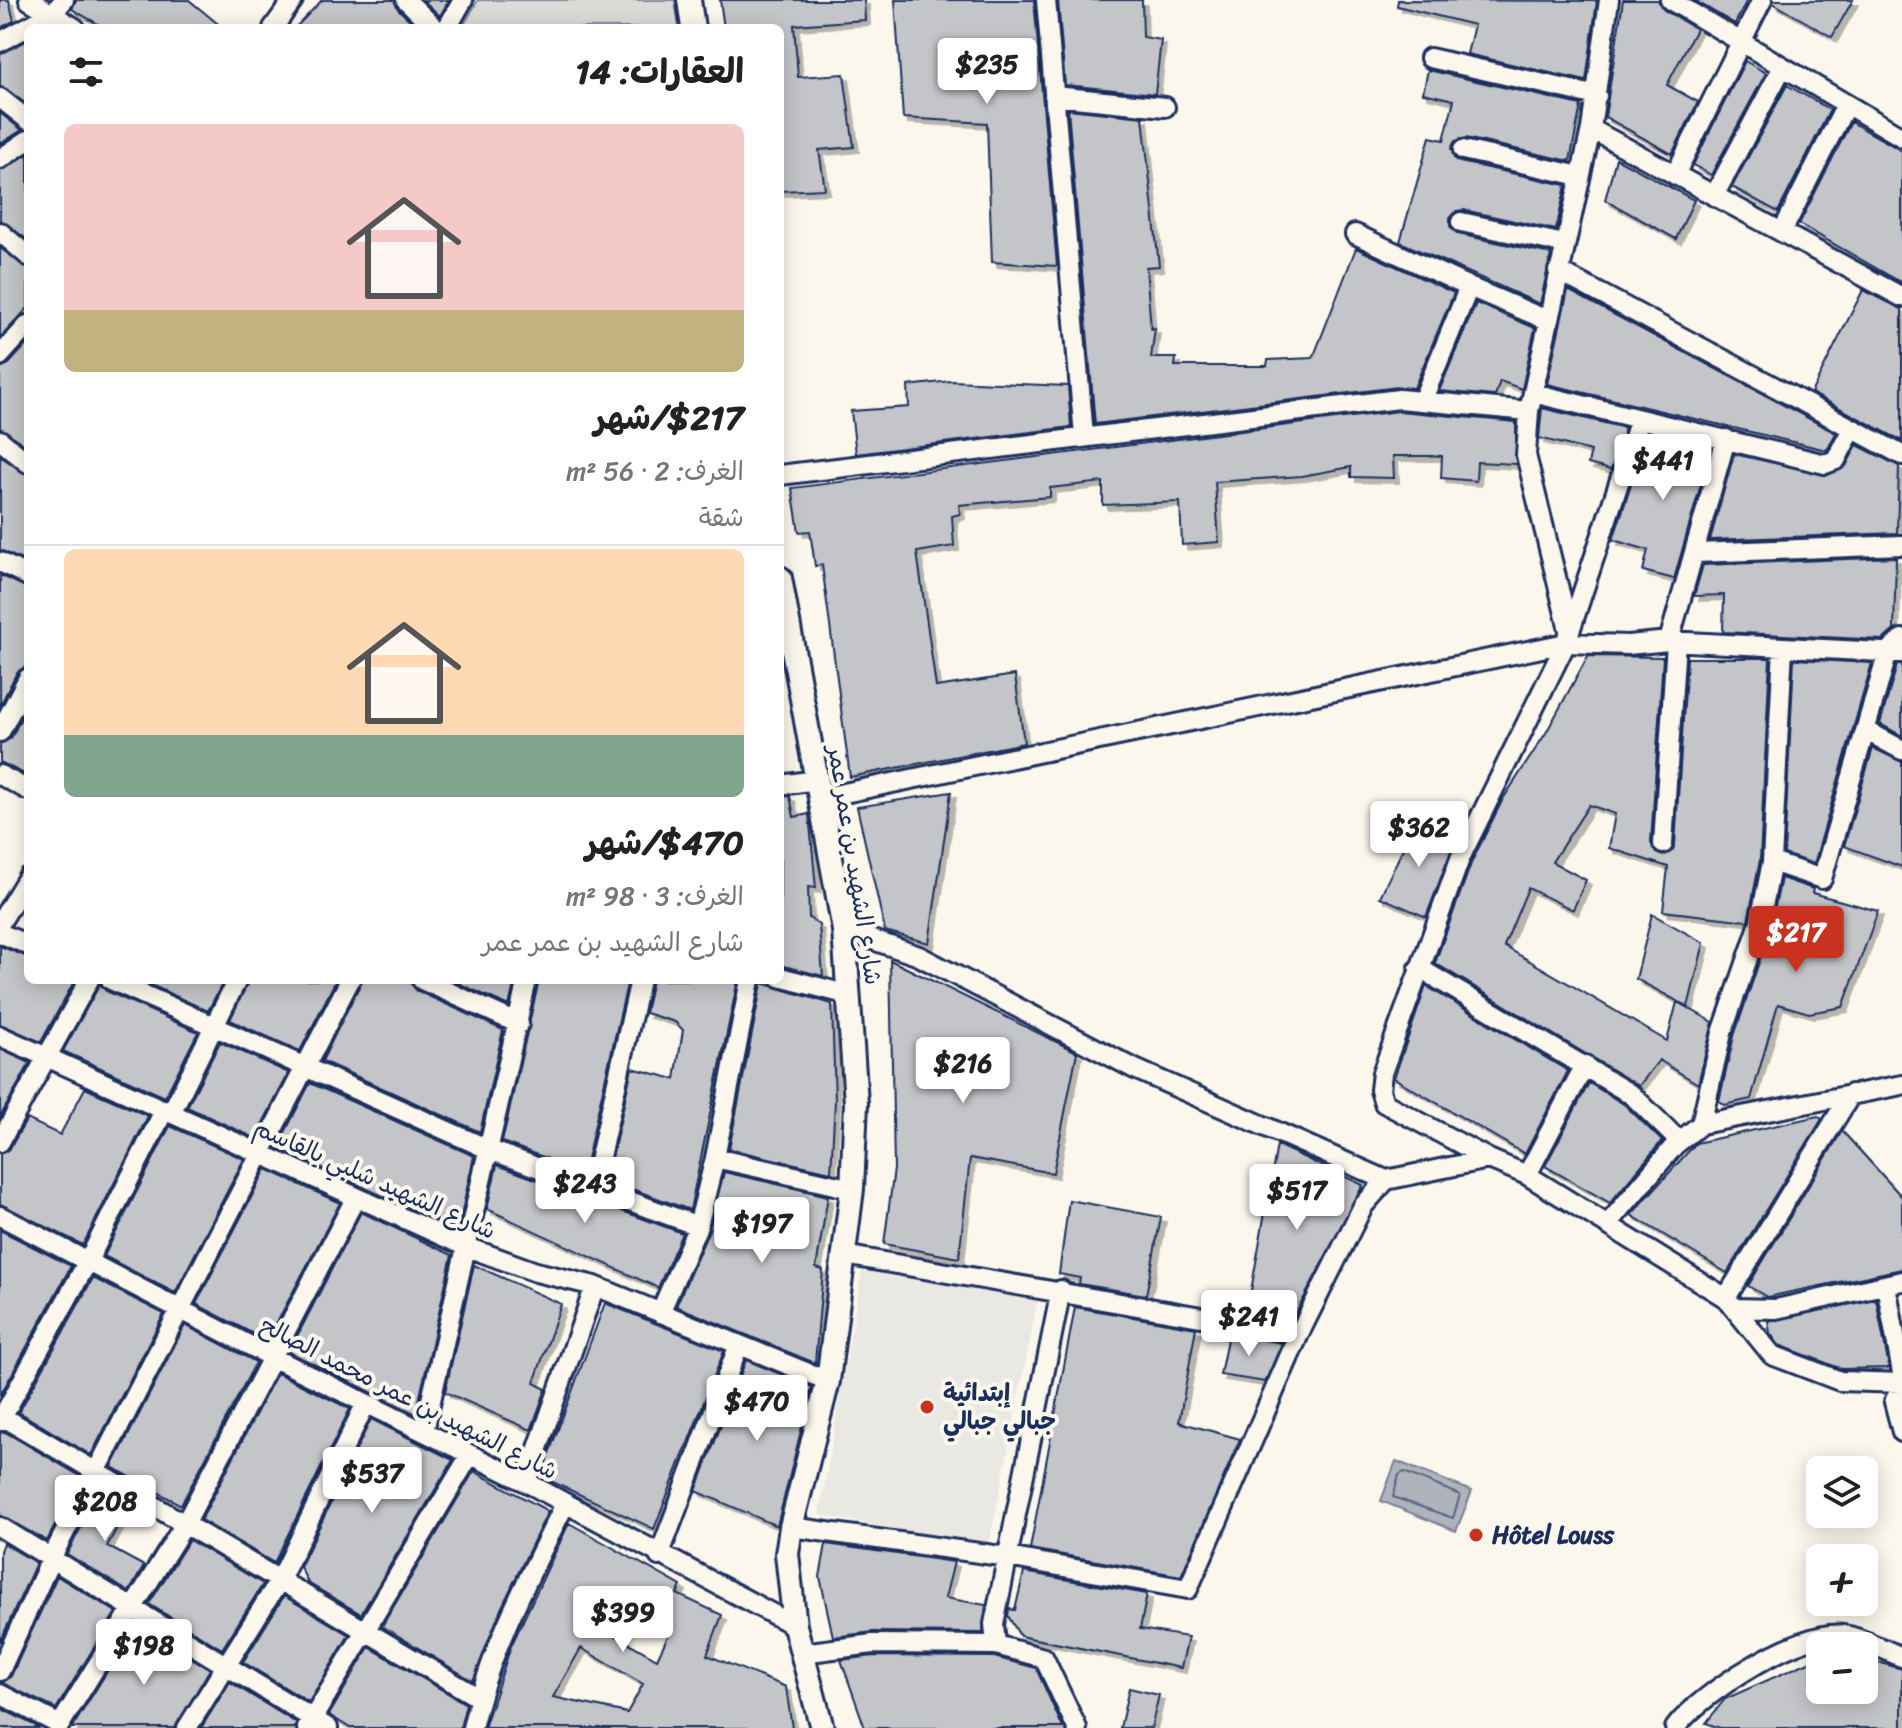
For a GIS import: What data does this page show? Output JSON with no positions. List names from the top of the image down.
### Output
{
  "streets": {
    "street": ["شارع الشهيد بن عمر عمر", "شارع الشهيد شلبي بالقاسم", "شارع الشهيد بن عمر محمد الصالح"]
  },
  "crossings": [
    ["شارع الشهيد بن عمر عمر", "شارع الشهيد شلبي بالقاسم"],
    ["شارع الشهيد بن عمر عمر", "شارع الشهيد بن عمر محمد الصالح"]
  ],
  "places": ["إبتدائية جبالي جبالي", "Hôtel Louss"],
  "page": {
    "heading": "العقارات: 14",
    "price": [
      "$235",
      "$441",
      "$362",
      "$217",
      "$216",
      "$243",
      "$517",
      "$197",
      "$241",
      "$470",
      "$537",
      "$208",
      "$399",
      "$198"
    ],
    "list": [
      {
        "name": "$217/شهر",
        "note": "الغرف: 2 · 56 m² · شقة"
      },
      {
        "name": "$470/شهر",
        "note": "الغرف: 3 · 98 m² · شارع الشهيد بن عمر عمر"
      }
    ],
    "map_buttons": ["+", "−"]
  }
}
